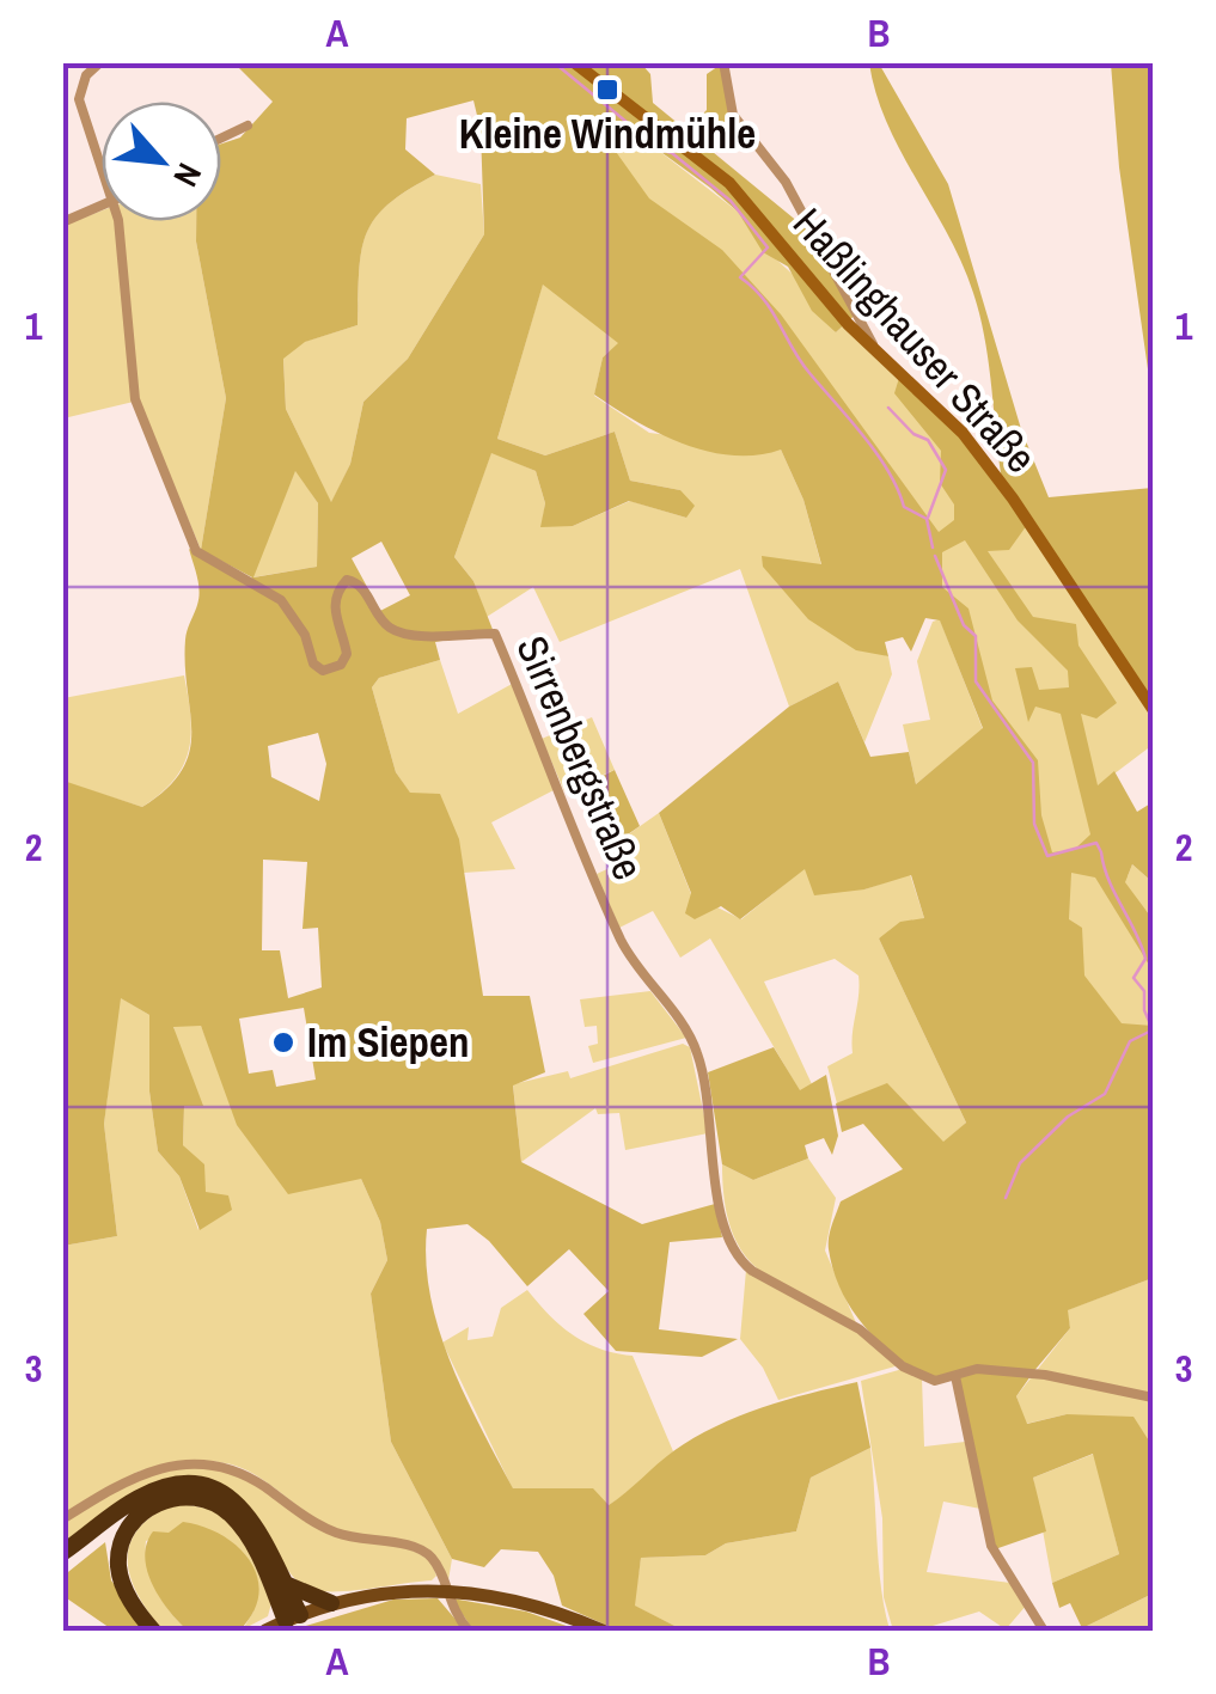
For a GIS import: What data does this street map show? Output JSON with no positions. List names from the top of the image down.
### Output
{
  "streets": {
    "main road": ["Haßlinghauser Straße"],
    "street": ["Sirrenbergstraße"]
  },
  "places": {
    "transit": ["Kleine Windmühle"],
    "other": ["Im Siepen"]
  },
  "north": "bottom right",
  "grid": {
    "columns": ["A", "B"],
    "rows": ["1", "2", "3"]
  }
}
